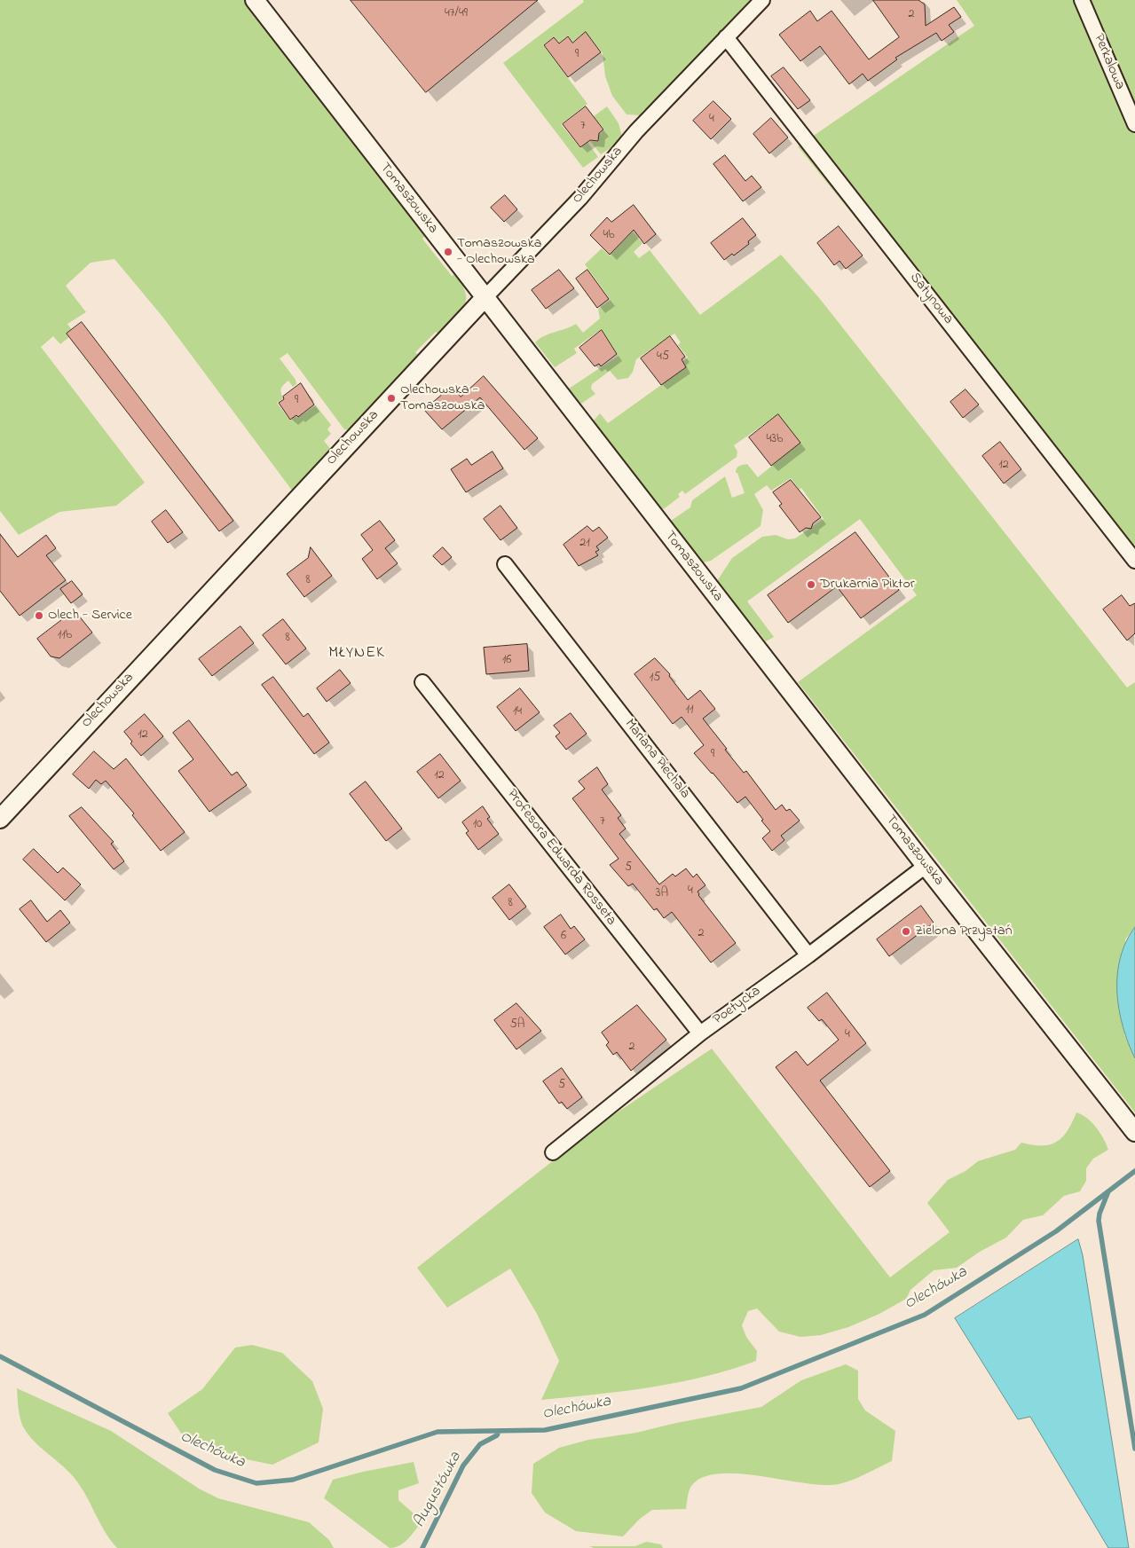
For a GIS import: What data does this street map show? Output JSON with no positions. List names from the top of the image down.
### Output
{
  "streets": {
    "street": [
      "Perkalowa",
      "Olechowska",
      "Tomaszowska",
      "Satynowa",
      "Mariana Piechala",
      "Profesora Edwarda Rosseta",
      "Poetycka"
    ]
  },
  "crossings": [
    ["Olechowska", "Tomaszowska"],
    ["Olechowska", "Satynowa"],
    ["Tomaszowska", "Poetycka"],
    ["Mariana Piechala", "Poetycka"],
    ["Profesora Edwarda Rosseta", "Poetycka"]
  ],
  "districts": ["MŁYNEK"],
  "water": ["Olechówka", "Augustówka"],
  "places": [
    "Tomaszowska - Olechowska",
    "Olechowska - Tomaszowska",
    "Drukarnia Piktor",
    "Olech - Service",
    "Zielona Przystań"
  ],
  "house_numbers": [
    "47/49",
    "2",
    "9",
    "4",
    "7",
    "4b",
    "45",
    "9",
    "43b",
    "12",
    "21",
    "8",
    "11b",
    "8",
    "16",
    "15",
    "11",
    "14",
    "12",
    "9",
    "12",
    "7",
    "10",
    "5",
    "4",
    "3A",
    "8",
    "2",
    "6",
    "5A",
    "4",
    "2",
    "5"
  ]
}
